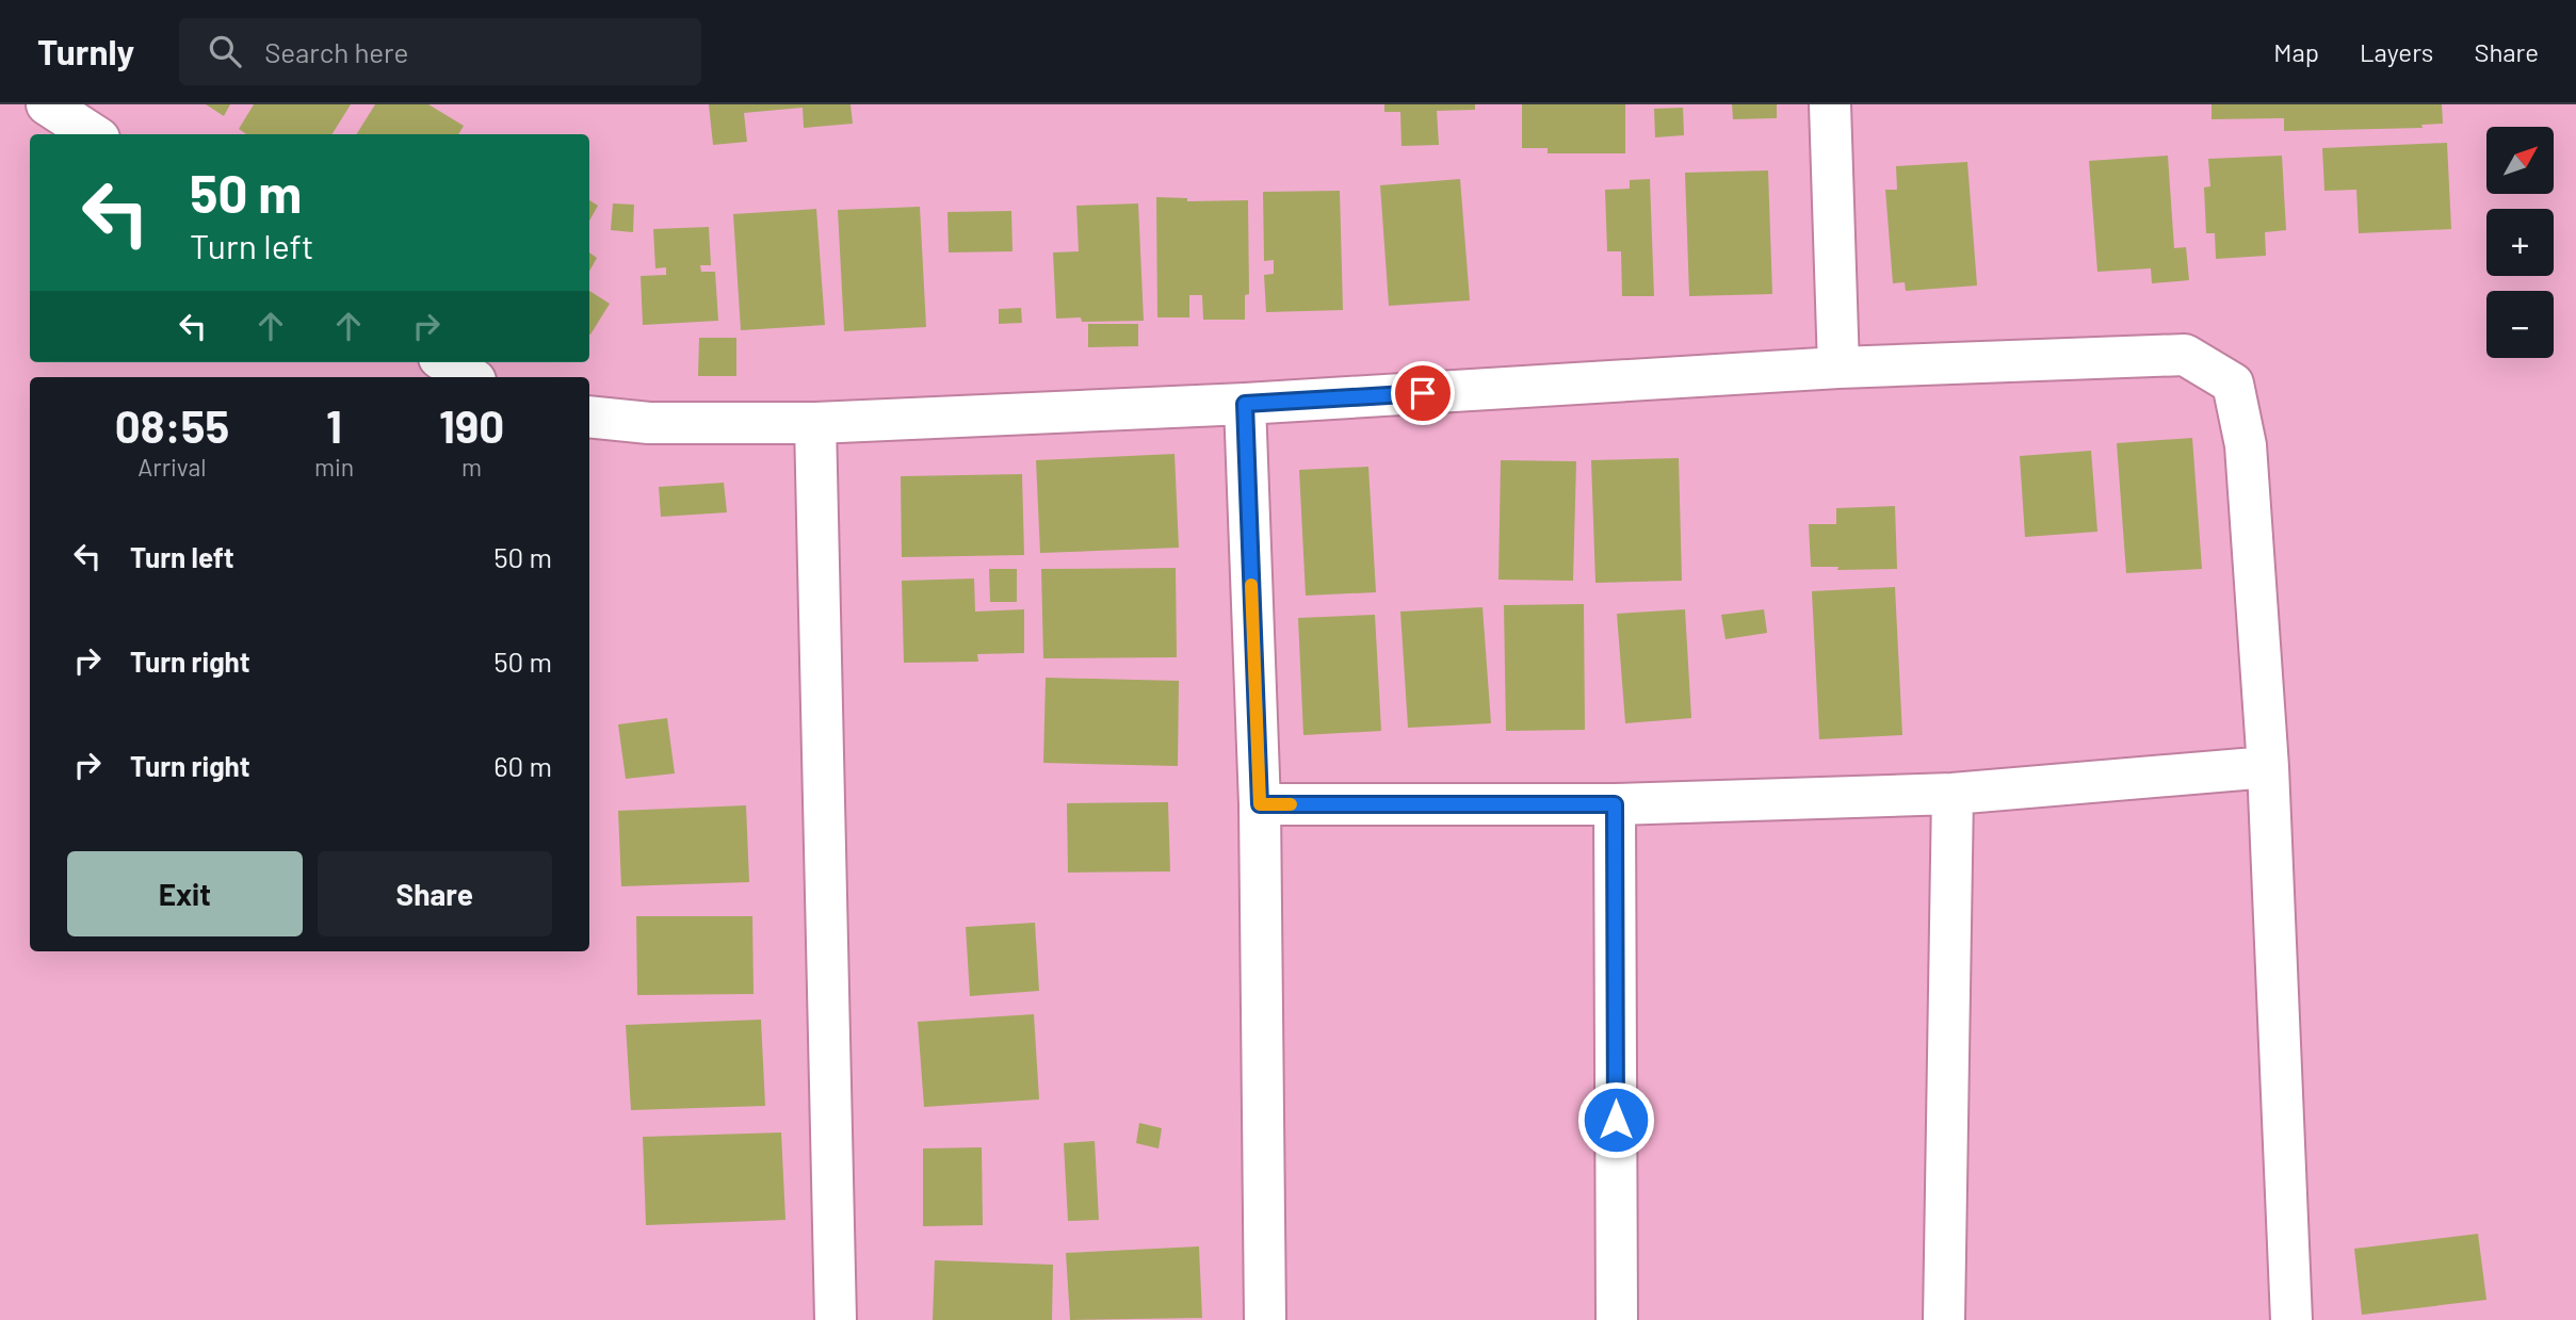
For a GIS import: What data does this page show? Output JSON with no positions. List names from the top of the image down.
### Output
{
  "north": "top right",
  "page": {
    "header": "Turnly",
    "search": "Search here",
    "nav": ["Map", "Layers", "Share"],
    "map_buttons": ["+", "−"],
    "turn": ["50 m", "Turn left"],
    "eta": [
      "08:55",
      "Arrival",
      "1",
      "min",
      "190",
      "m"
    ],
    "list": [
      {
        "name": "Turn left",
        "value": "50 m"
      },
      {
        "name": "Turn right",
        "value": "50 m"
      },
      {
        "name": "Turn right",
        "value": "60 m"
      }
    ],
    "buttons": ["Exit", "Share"]
  }
}
